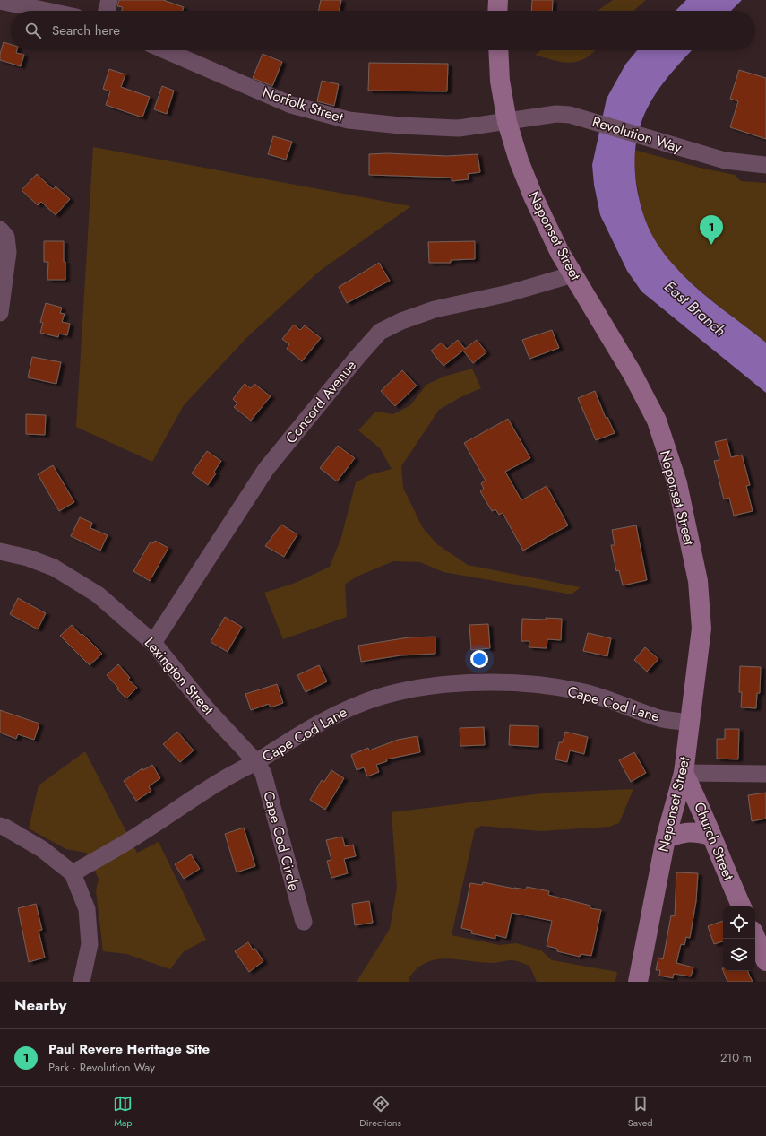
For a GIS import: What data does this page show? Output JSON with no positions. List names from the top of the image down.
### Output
{
  "streets": {
    "main road": ["Neponset Street", "Church Street"],
    "street": [
      "Norfolk Street",
      "Revolution Way",
      "Concord Avenue",
      "Lexington Street",
      "Cape Cod Lane",
      "Cape Cod Circle"
    ]
  },
  "crossings": [
    ["Norfolk Street", "Revolution Way"],
    ["Norfolk Street", "Neponset Street"],
    ["Revolution Way", "Neponset Street"],
    ["Neponset Street", "Concord Avenue"],
    ["Neponset Street", "Cape Cod Lane"],
    ["Neponset Street", "Church Street"],
    ["Concord Avenue", "Lexington Street"],
    ["Lexington Street", "Cape Cod Lane"],
    ["Lexington Street", "Cape Cod Circle"],
    ["Cape Cod Lane", "Cape Cod Circle"]
  ],
  "water": ["East Branch"],
  "page": {
    "search": "Search here",
    "pins": "1",
    "heading": "Nearby",
    "list": [
      {
        "mark": "1",
        "name": "Paul Revere Heritage Site",
        "note": "Park · Revolution Way",
        "value": "210 m"
      }
    ],
    "nav": ["Map", "Directions", "Saved"]
  }
}
